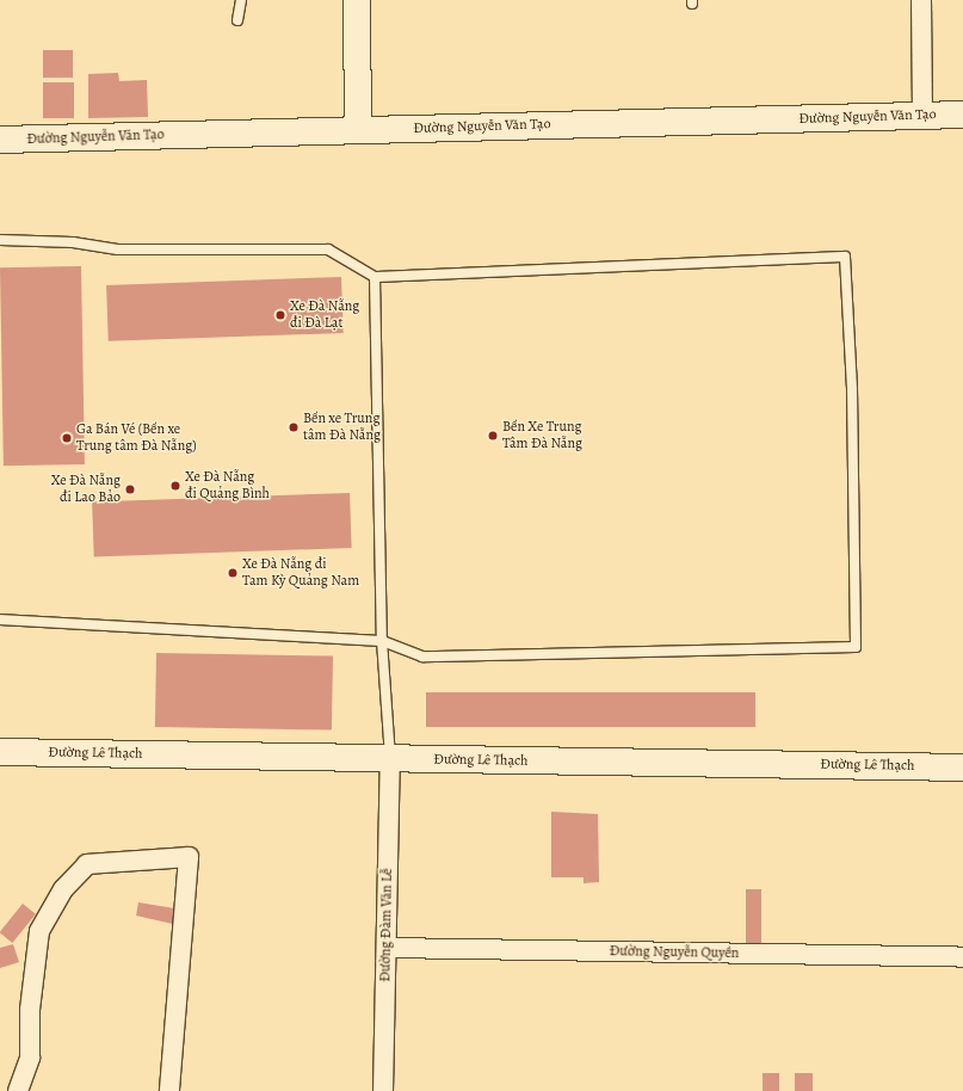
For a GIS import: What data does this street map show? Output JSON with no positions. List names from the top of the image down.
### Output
{
  "streets": {
    "street": [
      "Đường Nguyễn Văn Tạo",
      "Đường Lê Thạch",
      "Đường Đàm Văn Lễ",
      "Đường Nguyễn Quyền"
    ]
  },
  "crossings": [
    ["Đường Lê Thạch", "Đường Đàm Văn Lễ"],
    ["Đường Đàm Văn Lễ", "Đường Nguyễn Quyền"]
  ],
  "places": [
    "Xe Đà Nẵng đi Đà Lạt",
    "Bến xe Trung tâm Đà Nẵng",
    "Bến Xe Trung Tâm Đà Nẵng",
    "Ga Bán Vé (Bến xe Trung tâm Đà Nẵng)",
    "Xe Đà Nẵng đi Quảng Bình",
    "Xe Đà Nẵng đi Lao Bảo",
    "Xe Đà Nẵng đi Tam Kỳ Quảng Nam"
  ]
}
